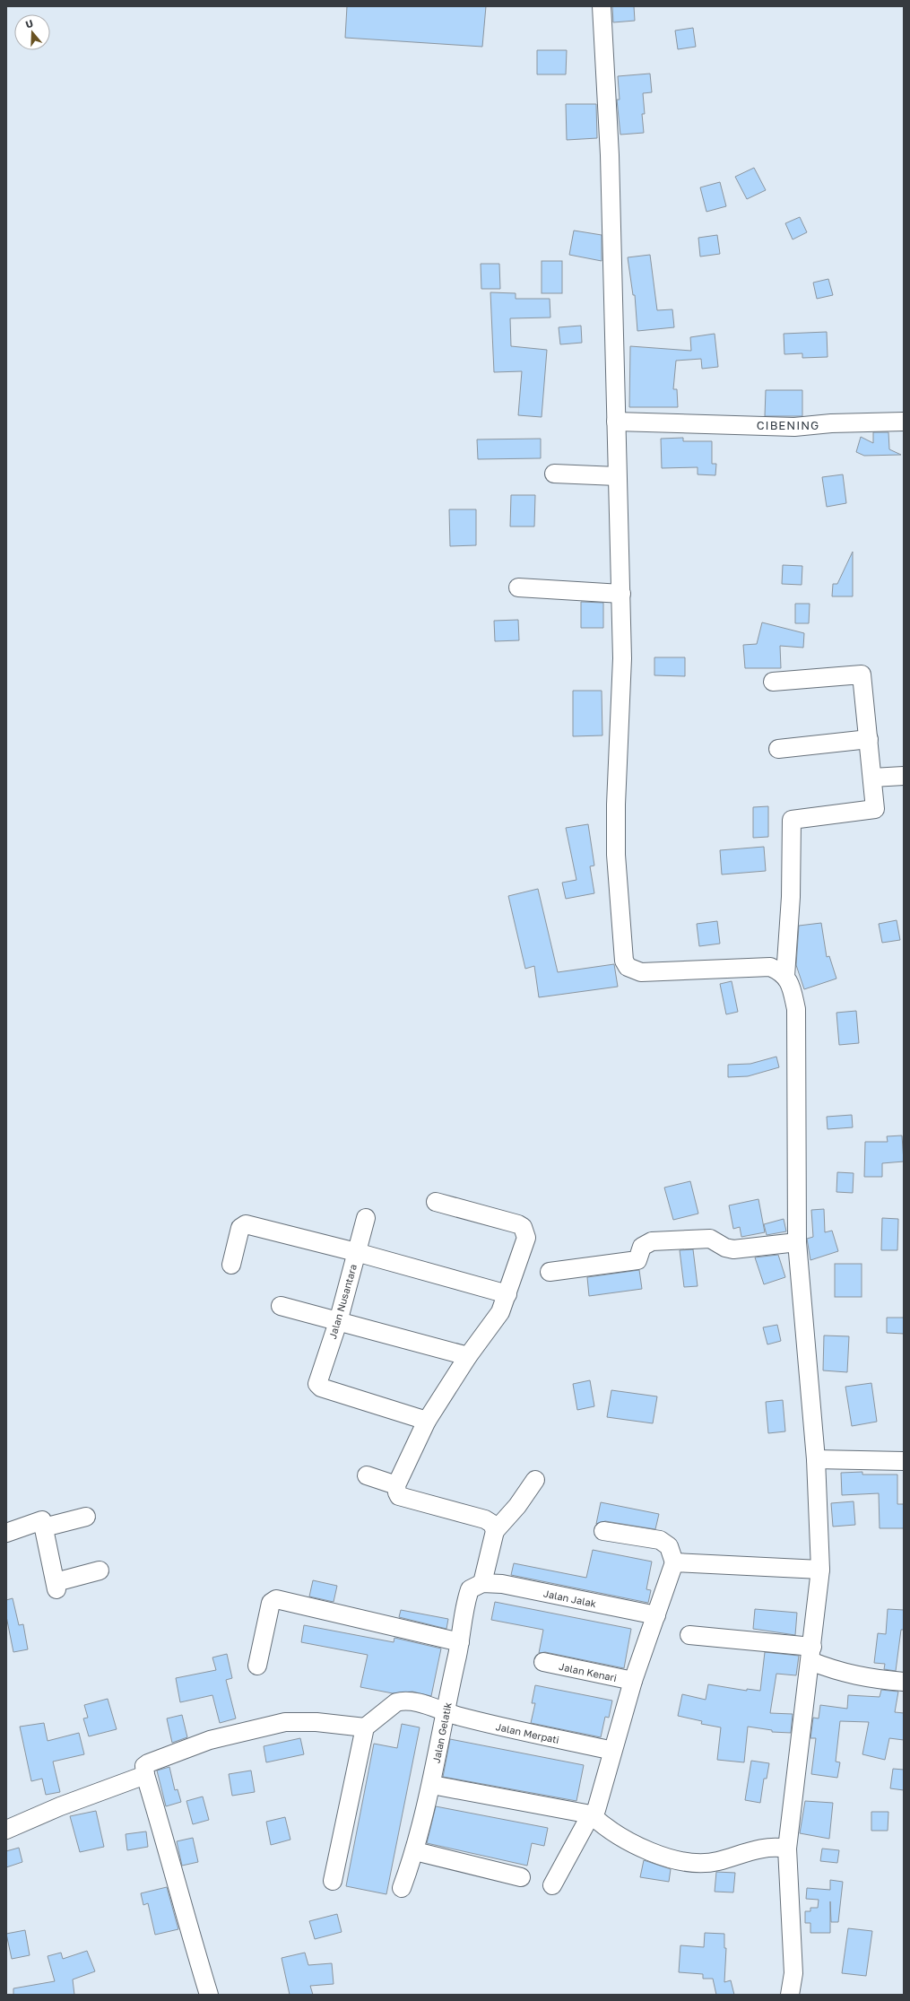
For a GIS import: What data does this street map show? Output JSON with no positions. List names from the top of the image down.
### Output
{
  "streets": {
    "street": [
      "Jalan Nusantara",
      "Jalan Jalak",
      "Jalan Kenari",
      "Jalan Merpati",
      "Jalan Gelatik"
    ]
  },
  "crossings": [
    ["Jalan Jalak", "Jalan Gelatik"],
    ["Jalan Merpati", "Jalan Gelatik"]
  ],
  "districts": ["CIBENING"],
  "north": "top"
}
